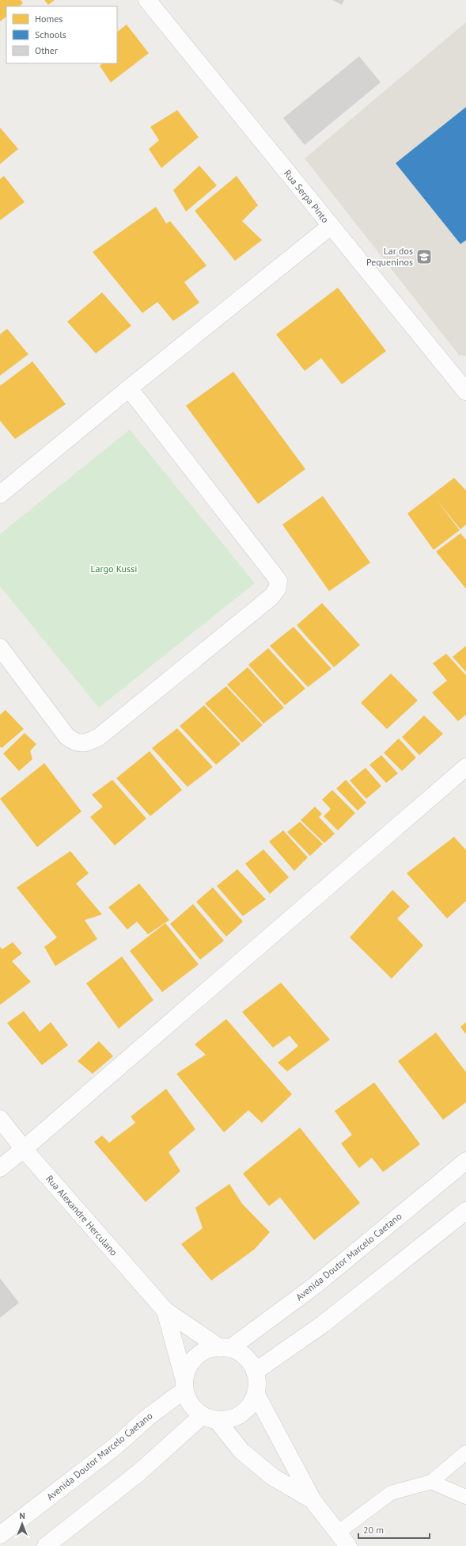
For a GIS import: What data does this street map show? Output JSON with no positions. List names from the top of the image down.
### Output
{
  "streets": {
    "street": ["Rua Serpa Pinto", "Rua Alexandre Herculano", "Avenida Doutor Marcelo Caetano"]
  },
  "crossings": [
    ["Rua Alexandre Herculano", "Avenida Doutor Marcelo Caetano"]
  ],
  "parks": ["Largo Kussi"],
  "places": {
    "school or university": ["Lar dos Pequeninos"]
  },
  "legend": ["Homes", "Schools", "Other"],
  "scale_bar": "20 m",
  "north": "top"
}
